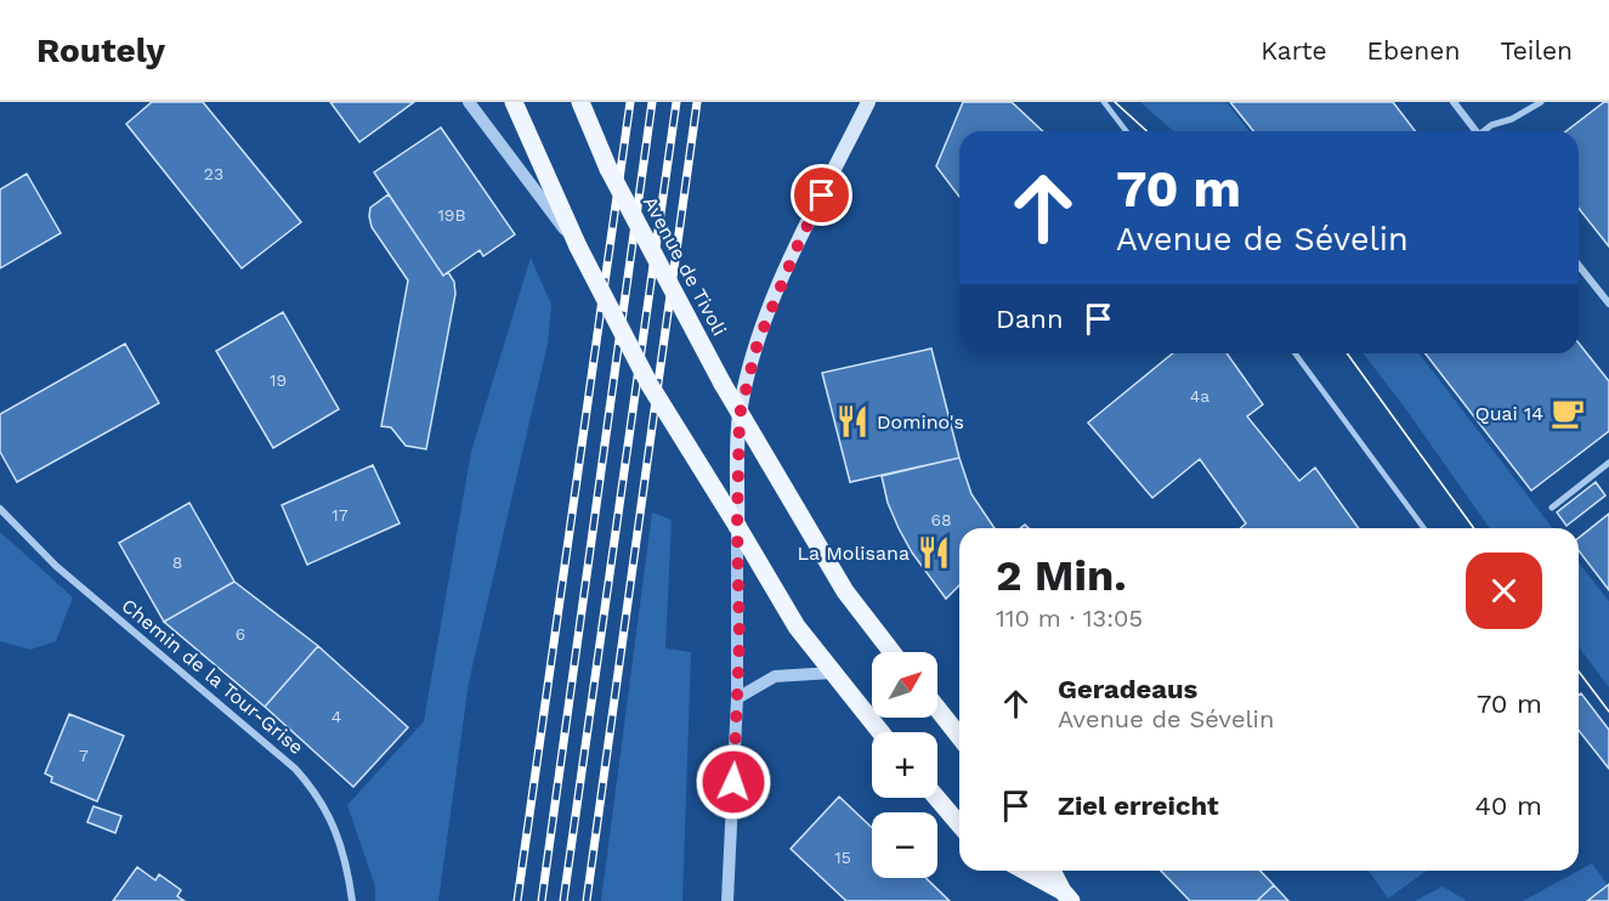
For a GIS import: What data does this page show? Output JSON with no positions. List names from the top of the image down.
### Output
{
  "streets": {
    "main road": ["Avenue de Tivoli"],
    "street": ["Chemin de la Tour-Grise"]
  },
  "places": {
    "cafe": ["Quai 14"],
    "restaurant": ["Domino's", "La Molisana"]
  },
  "house_numbers": [
    "23",
    "19B",
    "19",
    "4a",
    "17",
    "68",
    "8",
    "6",
    "4",
    "7",
    "15"
  ],
  "north": "top right",
  "page": {
    "header": "Routely",
    "nav": ["Karte", "Ebenen", "Teilen"],
    "turn": ["70 m", "Avenue de Sévelin"],
    "then": "Dann",
    "heading": ["2 Min.", "110 m · 13:05"],
    "map_buttons": ["+", "−"],
    "list": [
      {
        "name": "Geradeaus",
        "note": "Avenue de Sévelin",
        "value": "70 m"
      },
      {
        "name": "Ziel erreicht",
        "value": "40 m"
      }
    ]
  }
}
